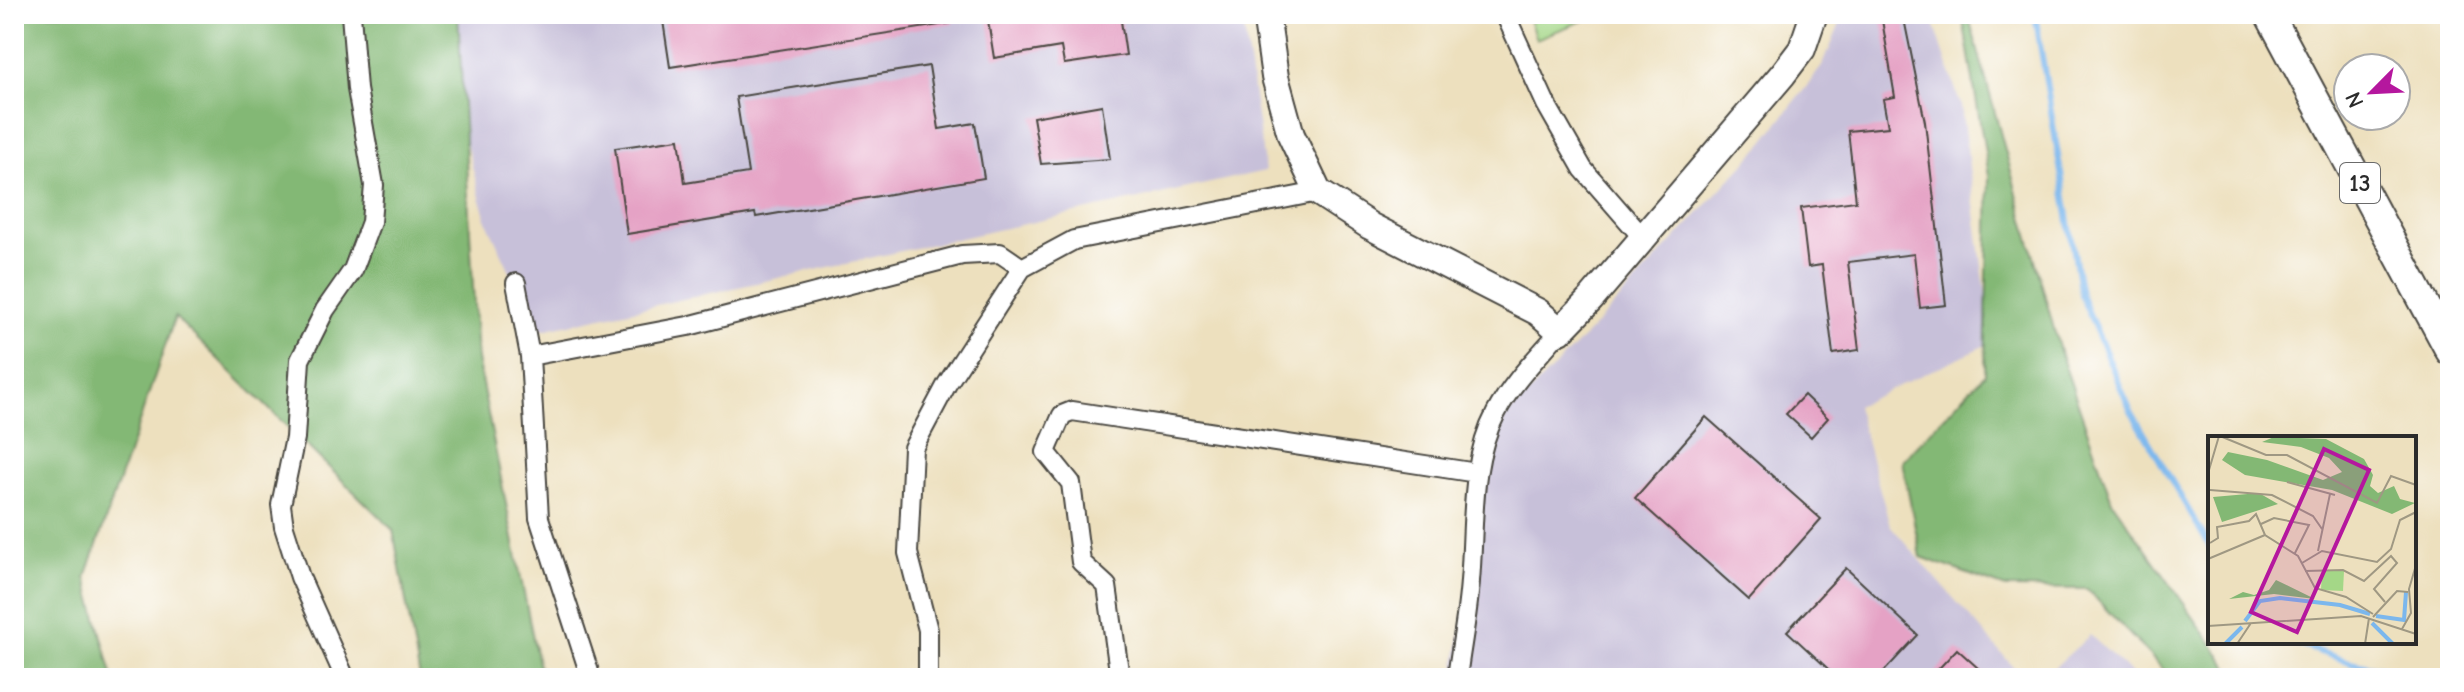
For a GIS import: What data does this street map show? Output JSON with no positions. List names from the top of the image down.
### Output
{
  "streets": {
    "main road": ["13"]
  },
  "north": "bottom left"
}
